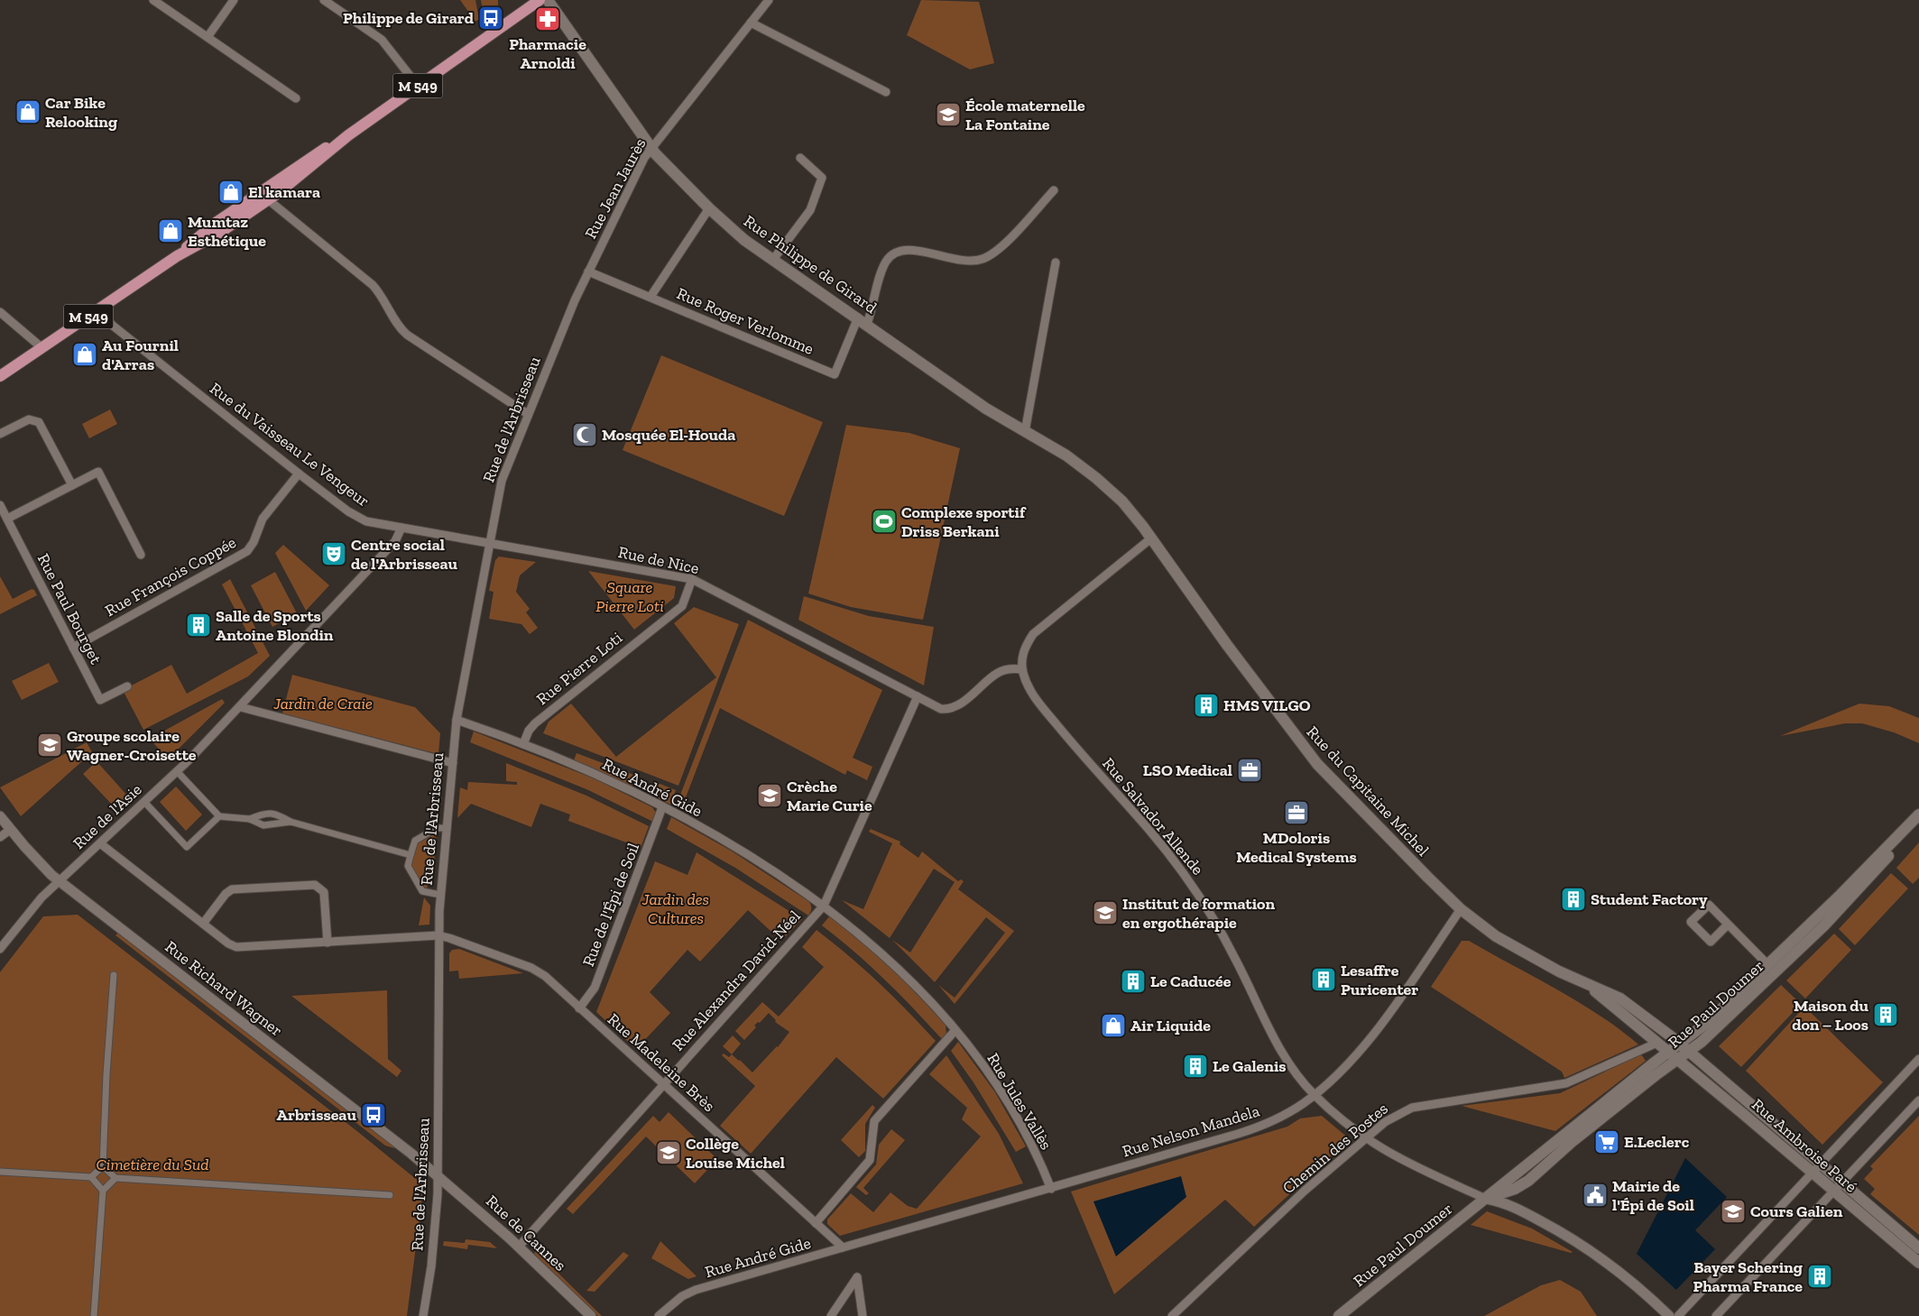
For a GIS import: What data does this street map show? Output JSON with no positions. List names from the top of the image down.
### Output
{
  "streets": {
    "main road": [
      "M 549",
      "Rue Philippe de Girard",
      "Rue du Capitaine Michel",
      "Rue Paul Doumer",
      "Rue Ambroise Paré"
    ],
    "street": [
      "Rue Jean Jaurès",
      "Rue Roger Verlomme",
      "Rue de l'Arbrisseau",
      "Rue du Vaisseau Le Vengeur",
      "Rue de Nice",
      "Rue François Coppée",
      "Rue Paul Bourget",
      "Rue Pierre Loti",
      "Rue André Gide",
      "Rue de l'Asie",
      "Rue Salvador Allende",
      "Rue de l'Épi de Soil",
      "Rue Alexandra David-Néel",
      "Rue Richard Wagner",
      "Rue Madeleine Brès",
      "Rue Jules Vallès",
      "Rue Nelson Mandela",
      "Chemin des Postes",
      "Rue de Cannes"
    ]
  },
  "crossings": [
    ["M 549", "Rue Philippe de Girard"],
    ["M 549", "Rue du Vaisseau Le Vengeur"],
    ["Rue Jean Jaurès", "Rue Philippe de Girard"],
    ["Rue Jean Jaurès", "Rue Roger Verlomme"],
    ["Rue Jean Jaurès", "Rue de l'Arbrisseau"],
    ["Rue Philippe de Girard", "Rue Roger Verlomme"],
    ["Rue Philippe de Girard", "Rue du Capitaine Michel"],
    ["Rue de l'Arbrisseau", "Rue du Vaisseau Le Vengeur"],
    ["Rue de l'Arbrisseau", "Rue de Nice"],
    ["Rue de l'Arbrisseau", "Rue André Gide"],
    ["Rue de l'Arbrisseau", "Rue Richard Wagner"],
    ["Rue de l'Arbrisseau", "Rue Madeleine Brès"],
    ["Rue de l'Arbrisseau", "Rue de Cannes"],
    ["Rue du Vaisseau Le Vengeur", "Rue de Nice"],
    ["Rue du Vaisseau Le Vengeur", "Rue François Coppée"],
    ["Rue du Vaisseau Le Vengeur", "Rue de l'Asie"],
    ["Rue de Nice", "Rue Pierre Loti"],
    ["Rue de Nice", "Rue Salvador Allende"],
    ["Rue de Nice", "Rue Alexandra David-Néel"],
    ["Rue François Coppée", "Rue Paul Bourget"],
    ["Rue Pierre Loti", "Rue André Gide"],
    ["Rue André Gide", "Rue de l'Épi de Soil"],
    ["Rue André Gide", "Rue Alexandra David-Néel"],
    ["Rue André Gide", "Rue Madeleine Brès"],
    ["Rue André Gide", "Rue Jules Vallès"],
    ["Rue André Gide", "Rue Nelson Mandela"],
    ["Rue du Capitaine Michel", "Rue Salvador Allende"],
    ["Rue du Capitaine Michel", "Rue Paul Doumer"],
    ["Rue du Capitaine Michel", "Rue Nelson Mandela"],
    ["Rue du Capitaine Michel", "Rue Ambroise Paré"],
    ["Rue du Capitaine Michel", "Chemin des Postes"],
    ["Rue de l'Asie", "Rue Richard Wagner"],
    ["Rue Salvador Allende", "Rue Paul Doumer"],
    ["Rue Salvador Allende", "Rue Nelson Mandela"],
    ["Rue Salvador Allende", "Chemin des Postes"],
    ["Rue de l'Épi de Soil", "Rue Madeleine Brès"],
    ["Rue Alexandra David-Néel", "Rue Madeleine Brès"],
    ["Rue Alexandra David-Néel", "Rue Jules Vallès"],
    ["Rue Alexandra David-Néel", "Rue de Cannes"],
    ["Rue Richard Wagner", "Rue de Cannes"],
    ["Rue Paul Doumer", "Rue Ambroise Paré"],
    ["Rue Jules Vallès", "Rue Nelson Mandela"]
  ],
  "parks": [
    "Square Pierre Loti",
    "Jardin de Craie",
    "Jardin des Cultures",
    "Cimetière du Sud"
  ],
  "places": {
    "bus stop": ["Philippe de Girard", "Arbrisseau"],
    "pharmacy": ["Pharmacie Arnoldi"],
    "shop": [
      "Car Bike Relooking",
      "El kamara",
      "Mumtaz Esthétique",
      "Au Fournil d'Arras",
      "Air Liquide"
    ],
    "school or university": [
      "École maternelle La Fontaine",
      "Groupe scolaire Wagner-Croisette",
      "Crèche Marie Curie",
      "Institut de formation en ergothérapie",
      "Collège Louise Michel",
      "Cours Galien"
    ],
    "mosque": ["Mosquée El-Houda"],
    "sports": ["Complexe sportif Driss Berkani"],
    "theatre": ["Centre social de l'Arbrisseau"],
    "building": [
      "Salle de Sports Antoine Blondin",
      "HMS VILGO",
      "Student Factory",
      "Lesaffre Puricenter",
      "Le Caducée",
      "Maison du don – Loos",
      "Le Galenis",
      "Bayer Schering Pharma France"
    ],
    "office": ["LSO Medical", "MDoloris Medical Systems"],
    "supermarket": ["E.Leclerc"],
    "public building": ["Mairie de l'Épi de Soil"]
  }
}
